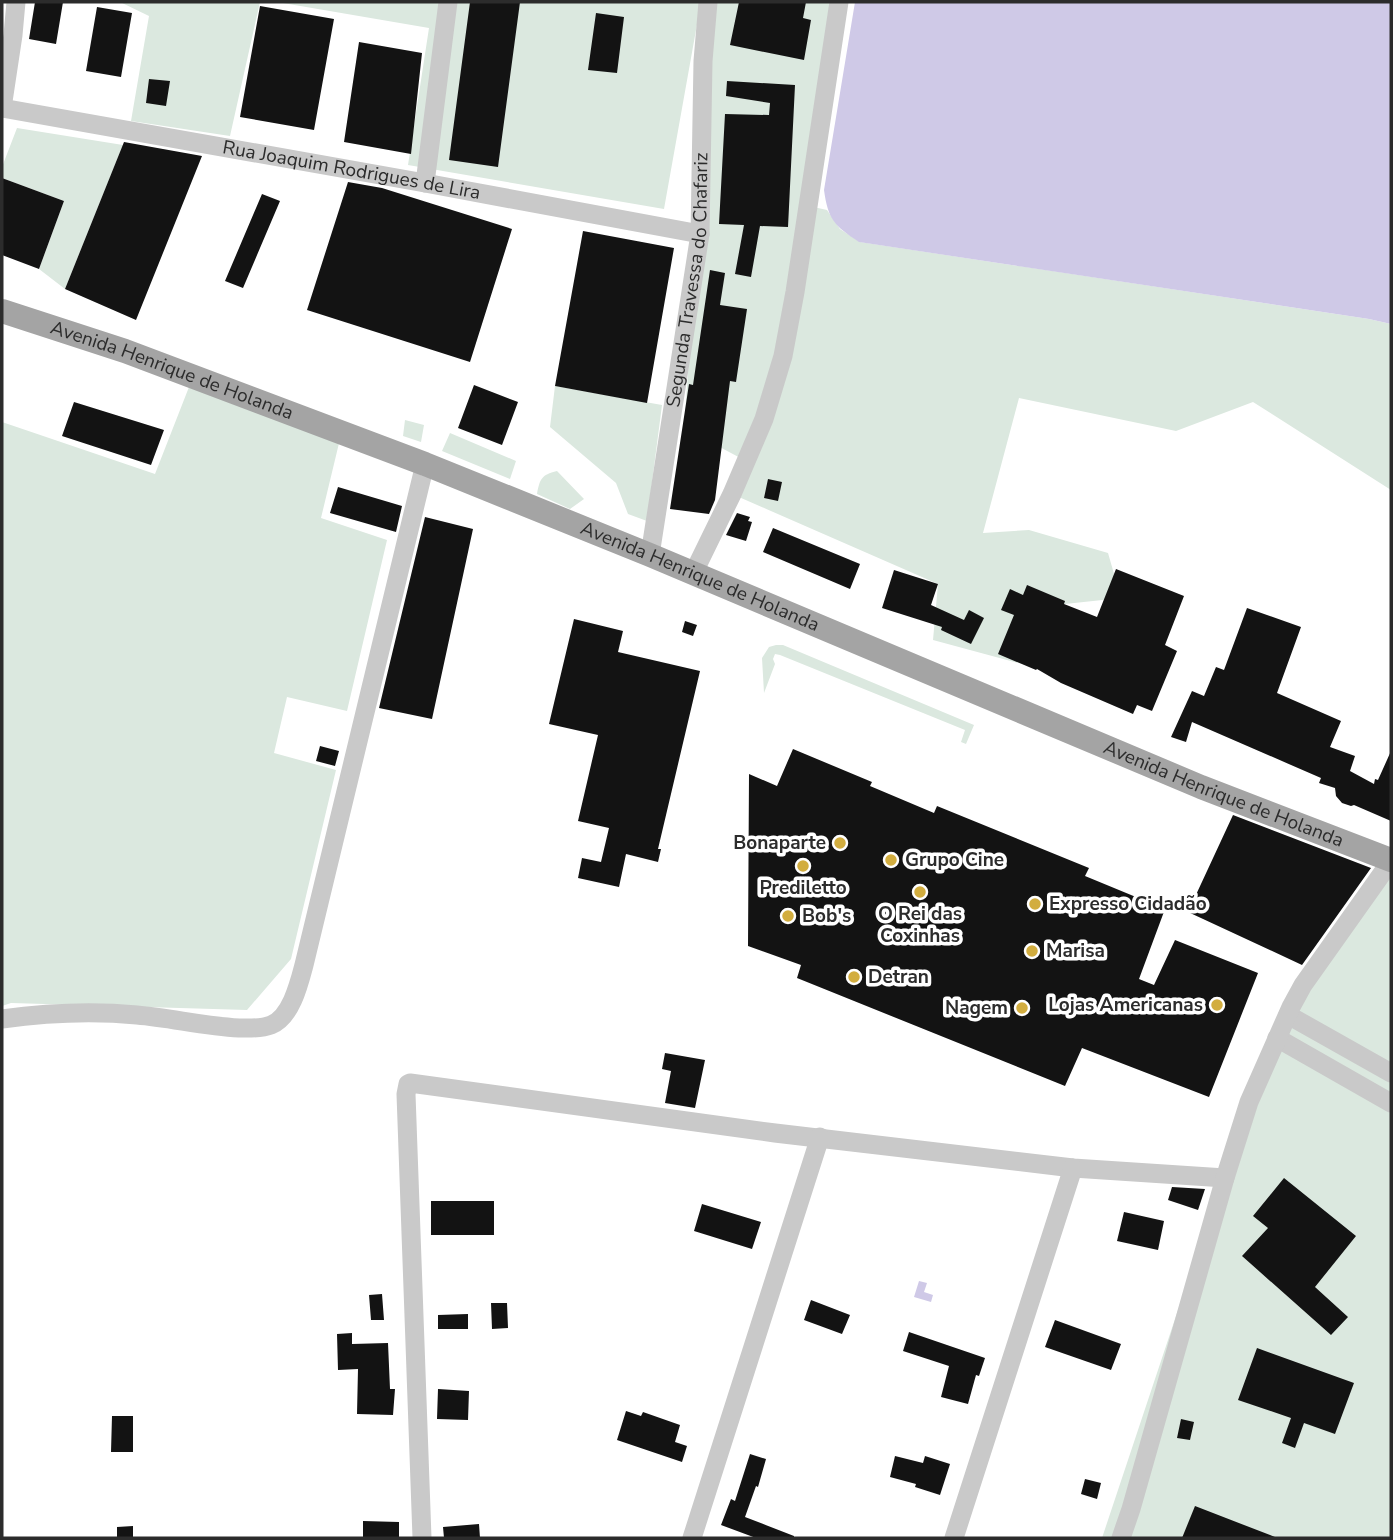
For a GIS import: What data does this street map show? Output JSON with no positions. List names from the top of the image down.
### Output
{
  "streets": {
    "main road": ["Avenida Henrique de Holanda"],
    "street": ["Rua Joaquim Rodrigues de Lira", "Segunda Travessa do Chafariz"]
  },
  "crossings": [
    ["Rua Joaquim Rodrigues de Lira", "Segunda Travessa do Chafariz"],
    ["Segunda Travessa do Chafariz", "Avenida Henrique de Holanda"]
  ],
  "places": [
    "Bonaparte",
    "Grupo Cine",
    "Prediletto",
    "O Rei das Coxinhas",
    "Expresso Cidadão",
    "Bob's",
    "Marisa",
    "Detran",
    "Lojas Americanas",
    "Nagem"
  ]
}
